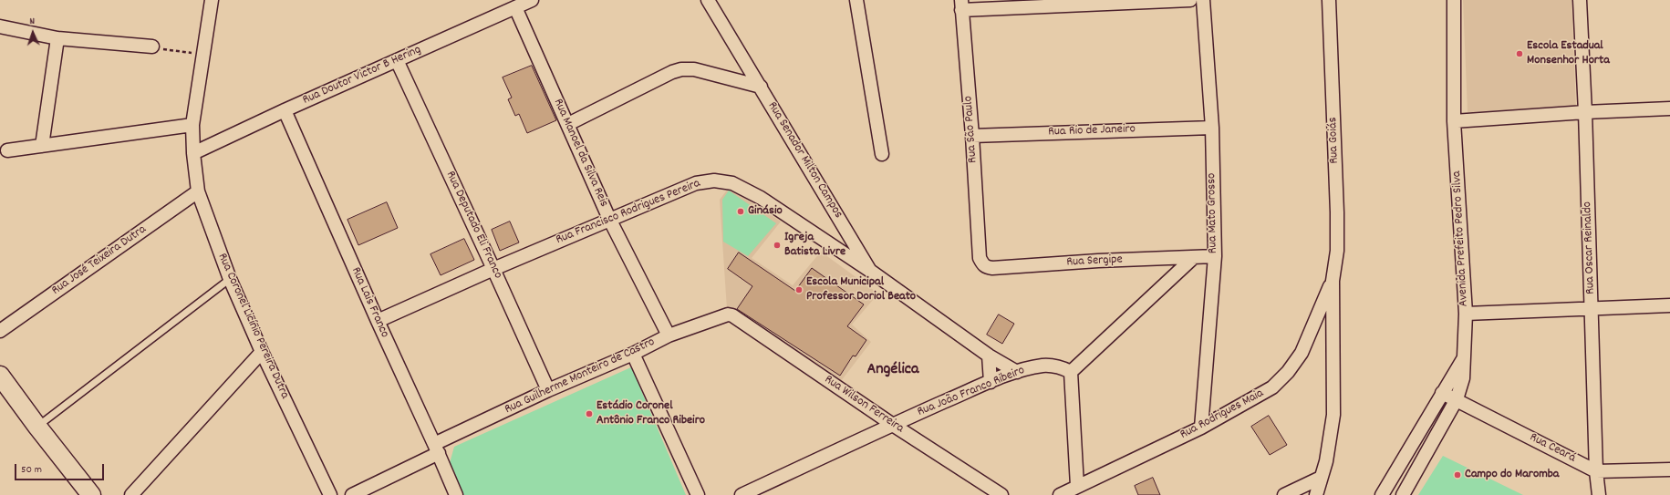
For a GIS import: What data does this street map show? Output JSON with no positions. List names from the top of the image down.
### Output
{
  "streets": {
    "street": [
      "Rua Doutor Victor B Hering",
      "Rua São Paulo",
      "Rua Rio de Janeiro",
      "Rua Goiás",
      "Rua Manoel da Silva Reis",
      "Rua Senador Milton Campos",
      "Rua Francisco Rodrigues Pereira",
      "Rua Mato Grosso",
      "Rua Deputado Eli Franco",
      "Avenida Prefeito Pedro Silva",
      "Rua Oscar Reinaldo",
      "Rua José Teixeira Dutra",
      "Rua Sergipe",
      "Rua Lais Franco",
      "Rua Coronel Licínio Pereira Dutra",
      "Rua Guilherme Monteiro de Castro",
      "Rua João Franco Ribeiro",
      "Rua Wilson Ferreira",
      "Rua Rodrigues Maia",
      "Rua Ceará"
    ]
  },
  "crossings": [
    ["Rua Doutor Victor B Hering", "Rua Manoel da Silva Reis"],
    ["Rua Doutor Victor B Hering", "Rua Deputado Eli Franco"],
    ["Rua Doutor Victor B Hering", "Rua Lais Franco"],
    ["Rua Doutor Victor B Hering", "Rua Coronel Licínio Pereira Dutra"],
    ["Rua São Paulo", "Rua Rio de Janeiro"],
    ["Rua São Paulo", "Rua Sergipe"],
    ["Rua Rio de Janeiro", "Rua Mato Grosso"],
    ["Rua Goiás", "Rua Rodrigues Maia"],
    ["Rua Manoel da Silva Reis", "Rua Francisco Rodrigues Pereira"],
    ["Rua Manoel da Silva Reis", "Rua Guilherme Monteiro de Castro"],
    ["Rua Senador Milton Campos", "Rua Francisco Rodrigues Pereira"],
    ["Rua Senador Milton Campos", "Rua João Franco Ribeiro"],
    ["Rua Francisco Rodrigues Pereira", "Rua Deputado Eli Franco"],
    ["Rua Francisco Rodrigues Pereira", "Rua Lais Franco"],
    ["Rua Mato Grosso", "Rua Sergipe"],
    ["Rua Mato Grosso", "Rua Rodrigues Maia"],
    ["Rua Deputado Eli Franco", "Rua Guilherme Monteiro de Castro"],
    ["Avenida Prefeito Pedro Silva", "Rua Ceará"],
    ["Rua Oscar Reinaldo", "Rua Ceará"],
    ["Rua José Teixeira Dutra", "Rua Coronel Licínio Pereira Dutra"],
    ["Rua Lais Franco", "Rua Guilherme Monteiro de Castro"],
    ["Rua Guilherme Monteiro de Castro", "Rua Wilson Ferreira"],
    ["Rua João Franco Ribeiro", "Rua Wilson Ferreira"]
  ],
  "districts": ["Angélica"],
  "places": [
    "Escola Estadual Monsenhor Horta",
    "Ginásio",
    "Igreja Batista Livre",
    "Escola Municipal Professor Doriol Beato",
    "Estádio Coronel Antônio Franco Ribeiro",
    "Campo do Maromba"
  ],
  "scale_bar": "50 m",
  "north": "top"
}
